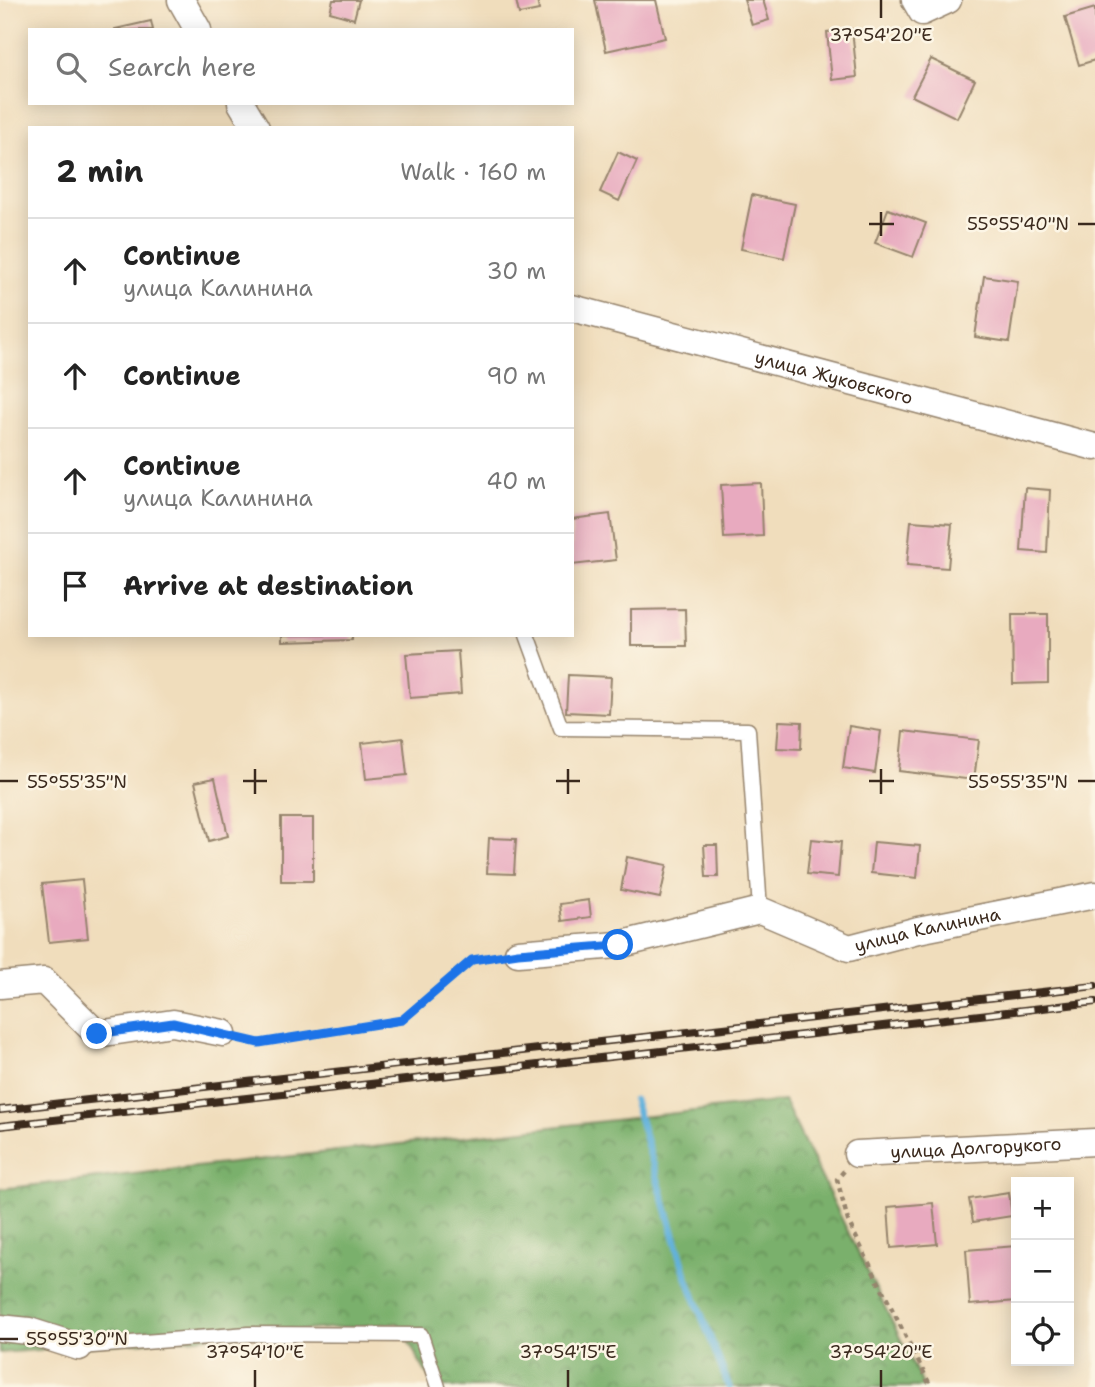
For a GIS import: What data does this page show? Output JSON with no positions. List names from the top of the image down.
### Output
{
  "streets": {
    "street": ["улица Жуковского", "улица Калинина", "улица Долгорукого"]
  },
  "page": {
    "search": "Search here",
    "heading": ["2 min", "Walk · 160 m"],
    "list": [
      ["Continue", "улица Калинина", "30 m"],
      ["Continue", "90 m"],
      ["Continue", "улица Калинина", "40 m"],
      "Arrive at destination"
    ],
    "map_buttons": ["+", "−"]
  },
  "coordinates": [
    "37°54'20\"E",
    "55°55'40\"N",
    "55°55'35\"N",
    "55°55'30\"N",
    "37°54'10\"E",
    "37°54'15\"E"
  ]
}
